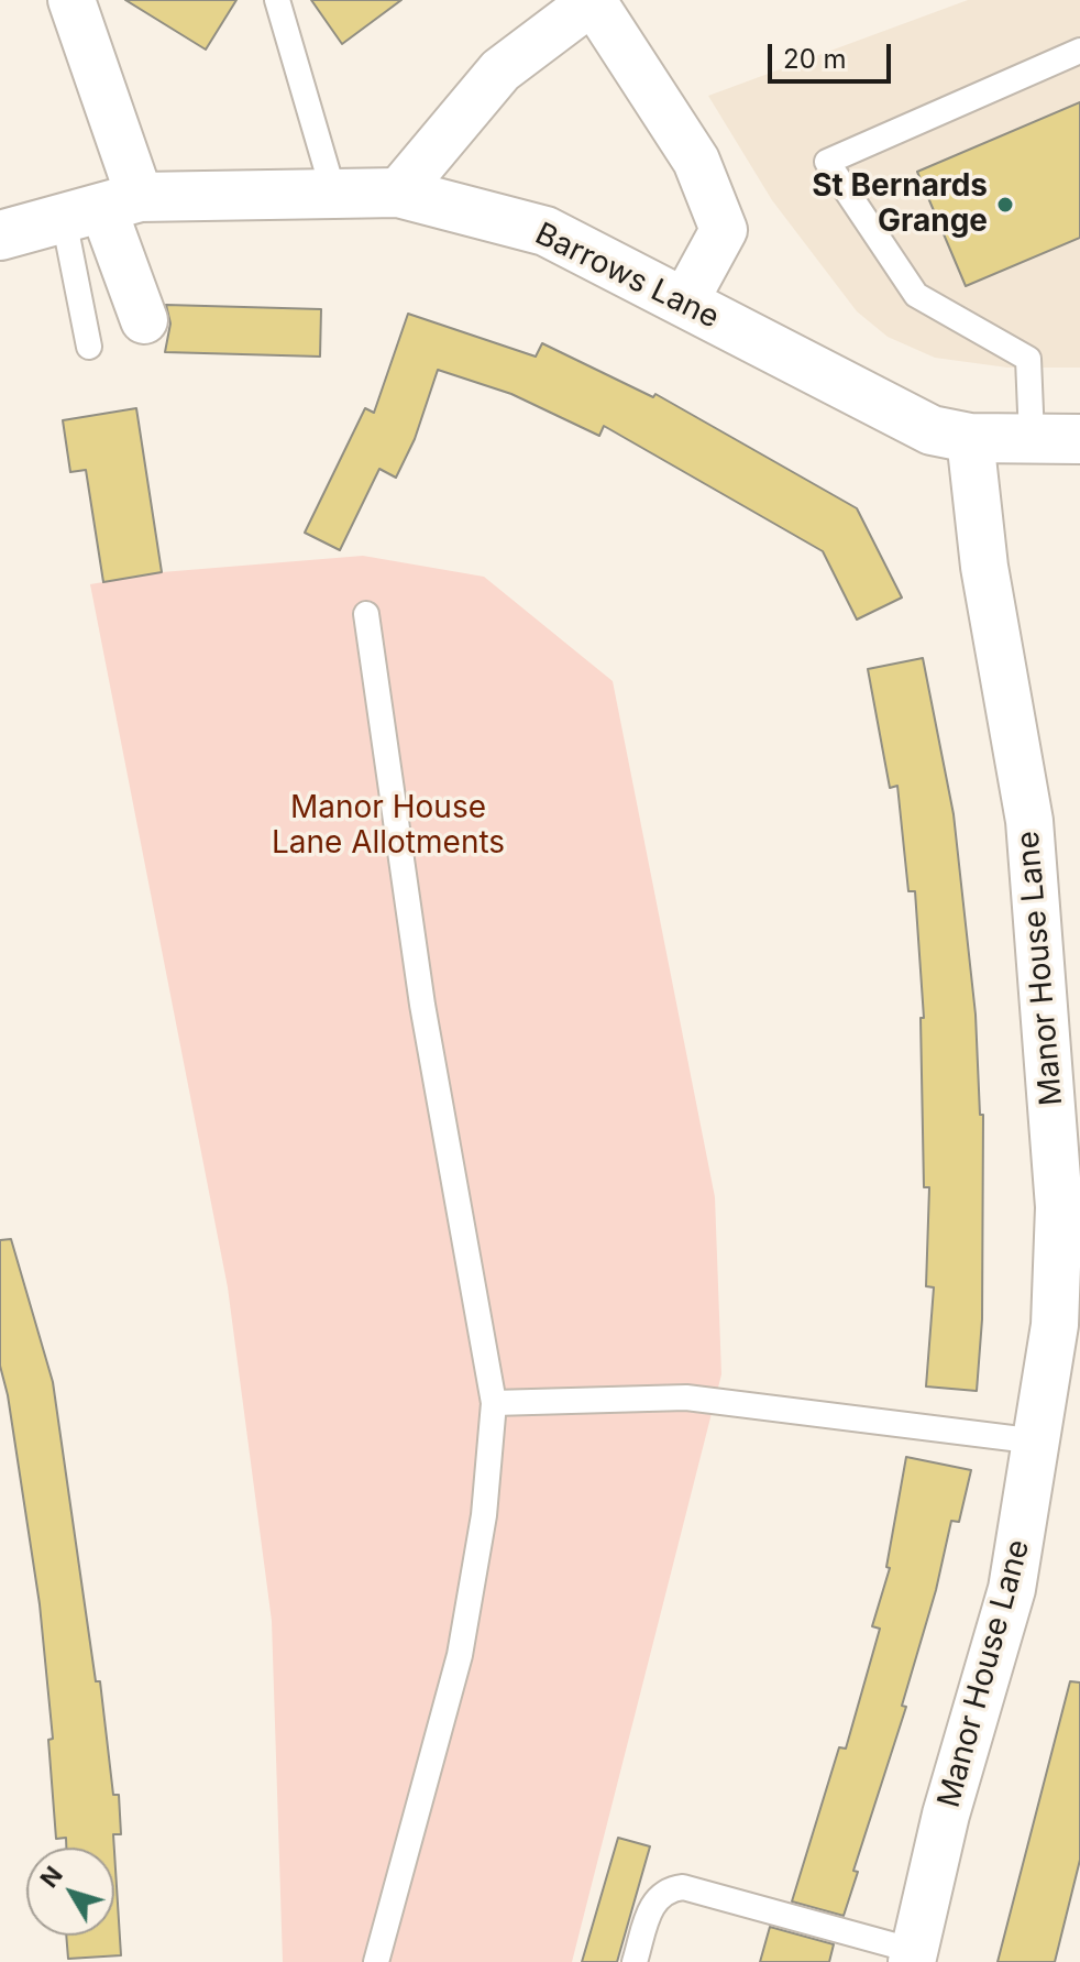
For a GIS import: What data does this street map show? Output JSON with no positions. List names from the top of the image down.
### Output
{
  "streets": {
    "street": ["Barrows Lane", "Manor House Lane"]
  },
  "crossings": [
    ["Barrows Lane", "Manor House Lane"]
  ],
  "parks": ["Manor House Lane Allotments"],
  "places": ["St Bernards Grange"],
  "scale_bar": "20 m",
  "north": "top left"
}
